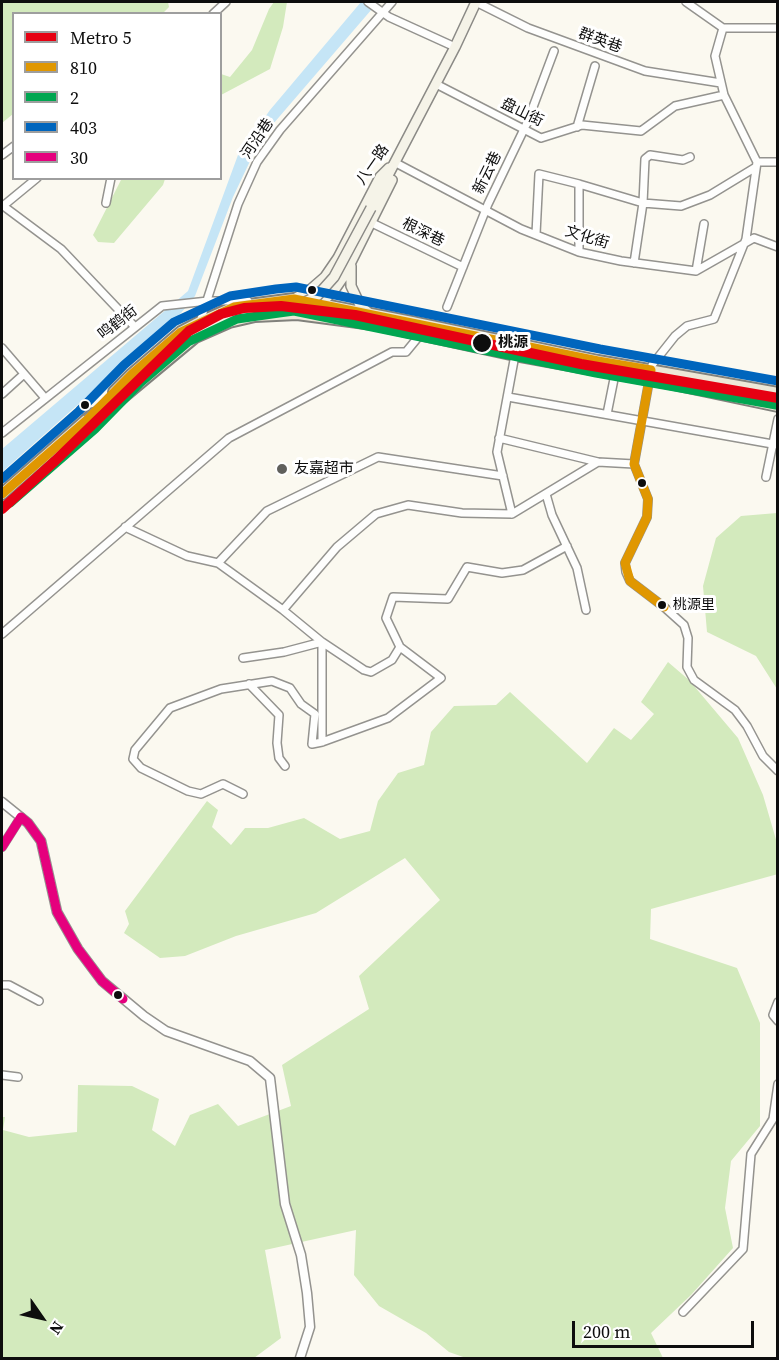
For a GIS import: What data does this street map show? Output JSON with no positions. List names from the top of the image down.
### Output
{
  "streets": {
    "main road": ["八一路"],
    "street": [
      "群英巷",
      "盘山街",
      "河沿巷",
      "新云巷",
      "根深巷",
      "文化街",
      "鸣鹤街"
    ]
  },
  "crossings": [
    ["群英巷", "八一路"],
    ["盘山街", "八一路"],
    ["盘山街", "新云巷"],
    ["河沿巷", "鸣鹤街"],
    ["八一路", "文化街"],
    ["新云巷", "根深巷"],
    ["新云巷", "文化街"]
  ],
  "places": ["桃源", "友嘉超市", "桃源里"],
  "lines": [
    "transit line 403",
    "transit line 810",
    "metro line 5",
    "transit line 2",
    "transit line 30"
  ],
  "legend": [
    "Metro 5",
    "810",
    "2",
    "403",
    "30"
  ],
  "scale_bar": "200 m",
  "north": "bottom right"
}
